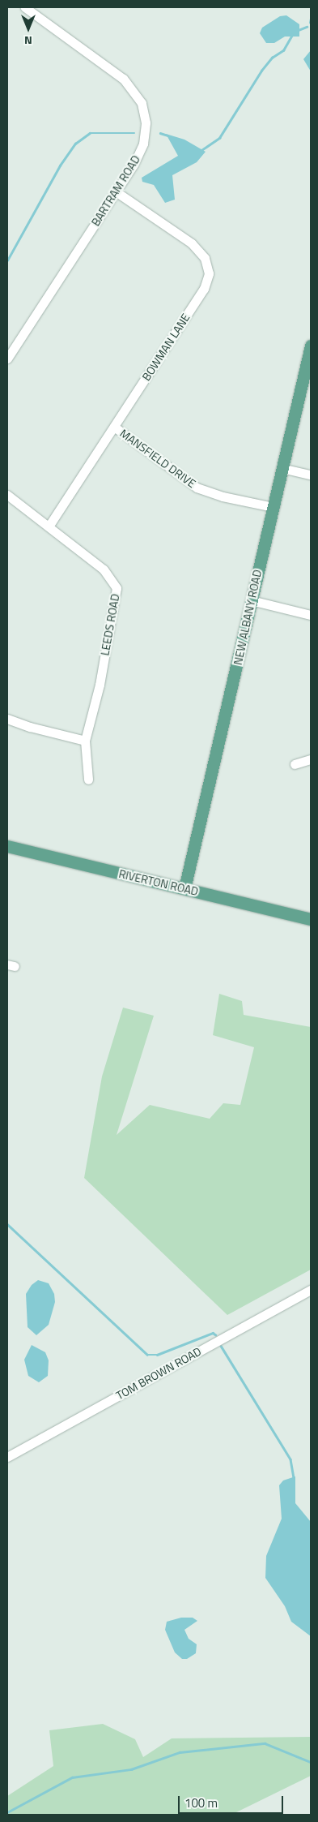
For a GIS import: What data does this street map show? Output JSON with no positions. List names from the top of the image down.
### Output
{
  "streets": {
    "main road": ["NEW ALBANY ROAD", "RIVERTON ROAD"],
    "street": [
      "BARTRAM ROAD",
      "BOWMAN LANE",
      "MANSFIELD DRIVE",
      "LEEDS ROAD",
      "TOM BROWN ROAD"
    ]
  },
  "crossings": [
    ["BARTRAM ROAD", "BOWMAN LANE"],
    ["BOWMAN LANE", "MANSFIELD DRIVE"],
    ["BOWMAN LANE", "LEEDS ROAD"],
    ["MANSFIELD DRIVE", "NEW ALBANY ROAD"],
    ["NEW ALBANY ROAD", "RIVERTON ROAD"]
  ],
  "scale_bar": "100 m",
  "north": "bottom"
}
